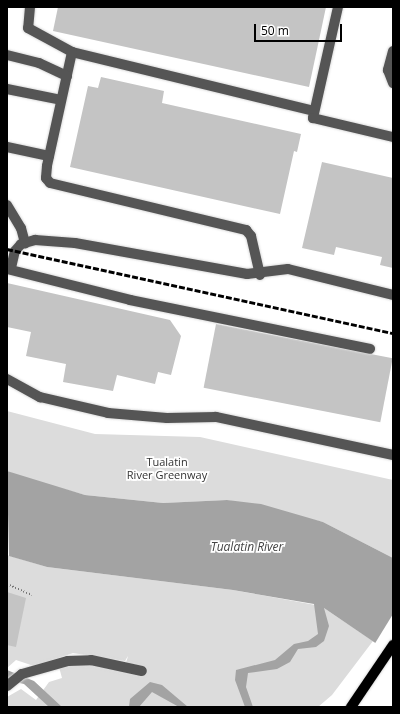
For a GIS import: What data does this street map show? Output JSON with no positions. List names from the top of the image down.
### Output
{
  "water": ["Tualatin River"],
  "parks": ["Tualatin River Greenway"],
  "scale_bar": "50 m"
}
